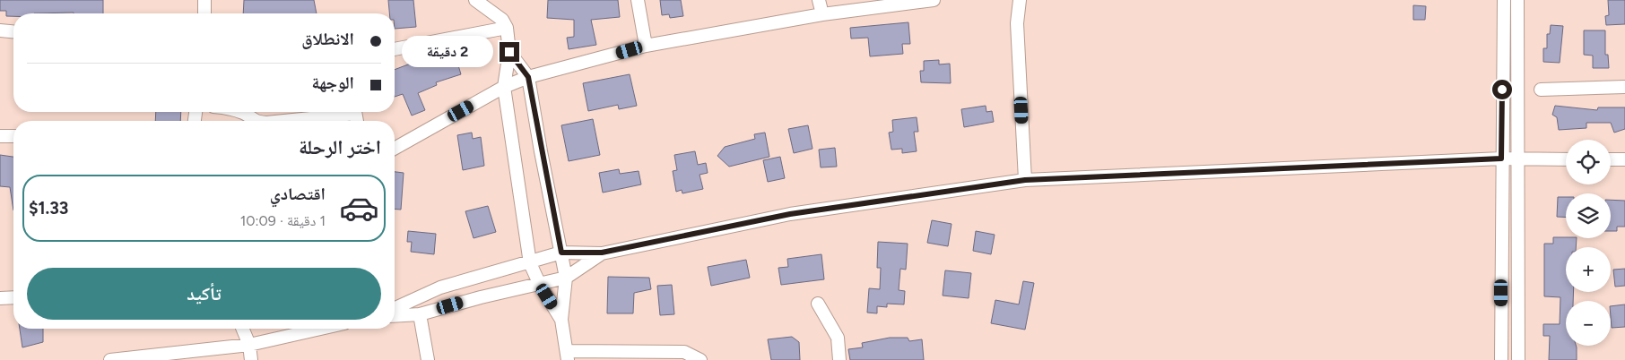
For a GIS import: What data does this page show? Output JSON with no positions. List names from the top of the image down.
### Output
{
  "page": {
    "banner": ["الانطلاق", "الوجهة"],
    "bubble": "2 دقيقة",
    "heading": "اختر الرحلة",
    "map_buttons": ["+", "−"],
    "list": [
      {
        "name": "اقتصادي",
        "note": "1 دقيقة · 10:09",
        "value": "$1.33"
      }
    ],
    "buttons": "تأكيد"
  }
}
